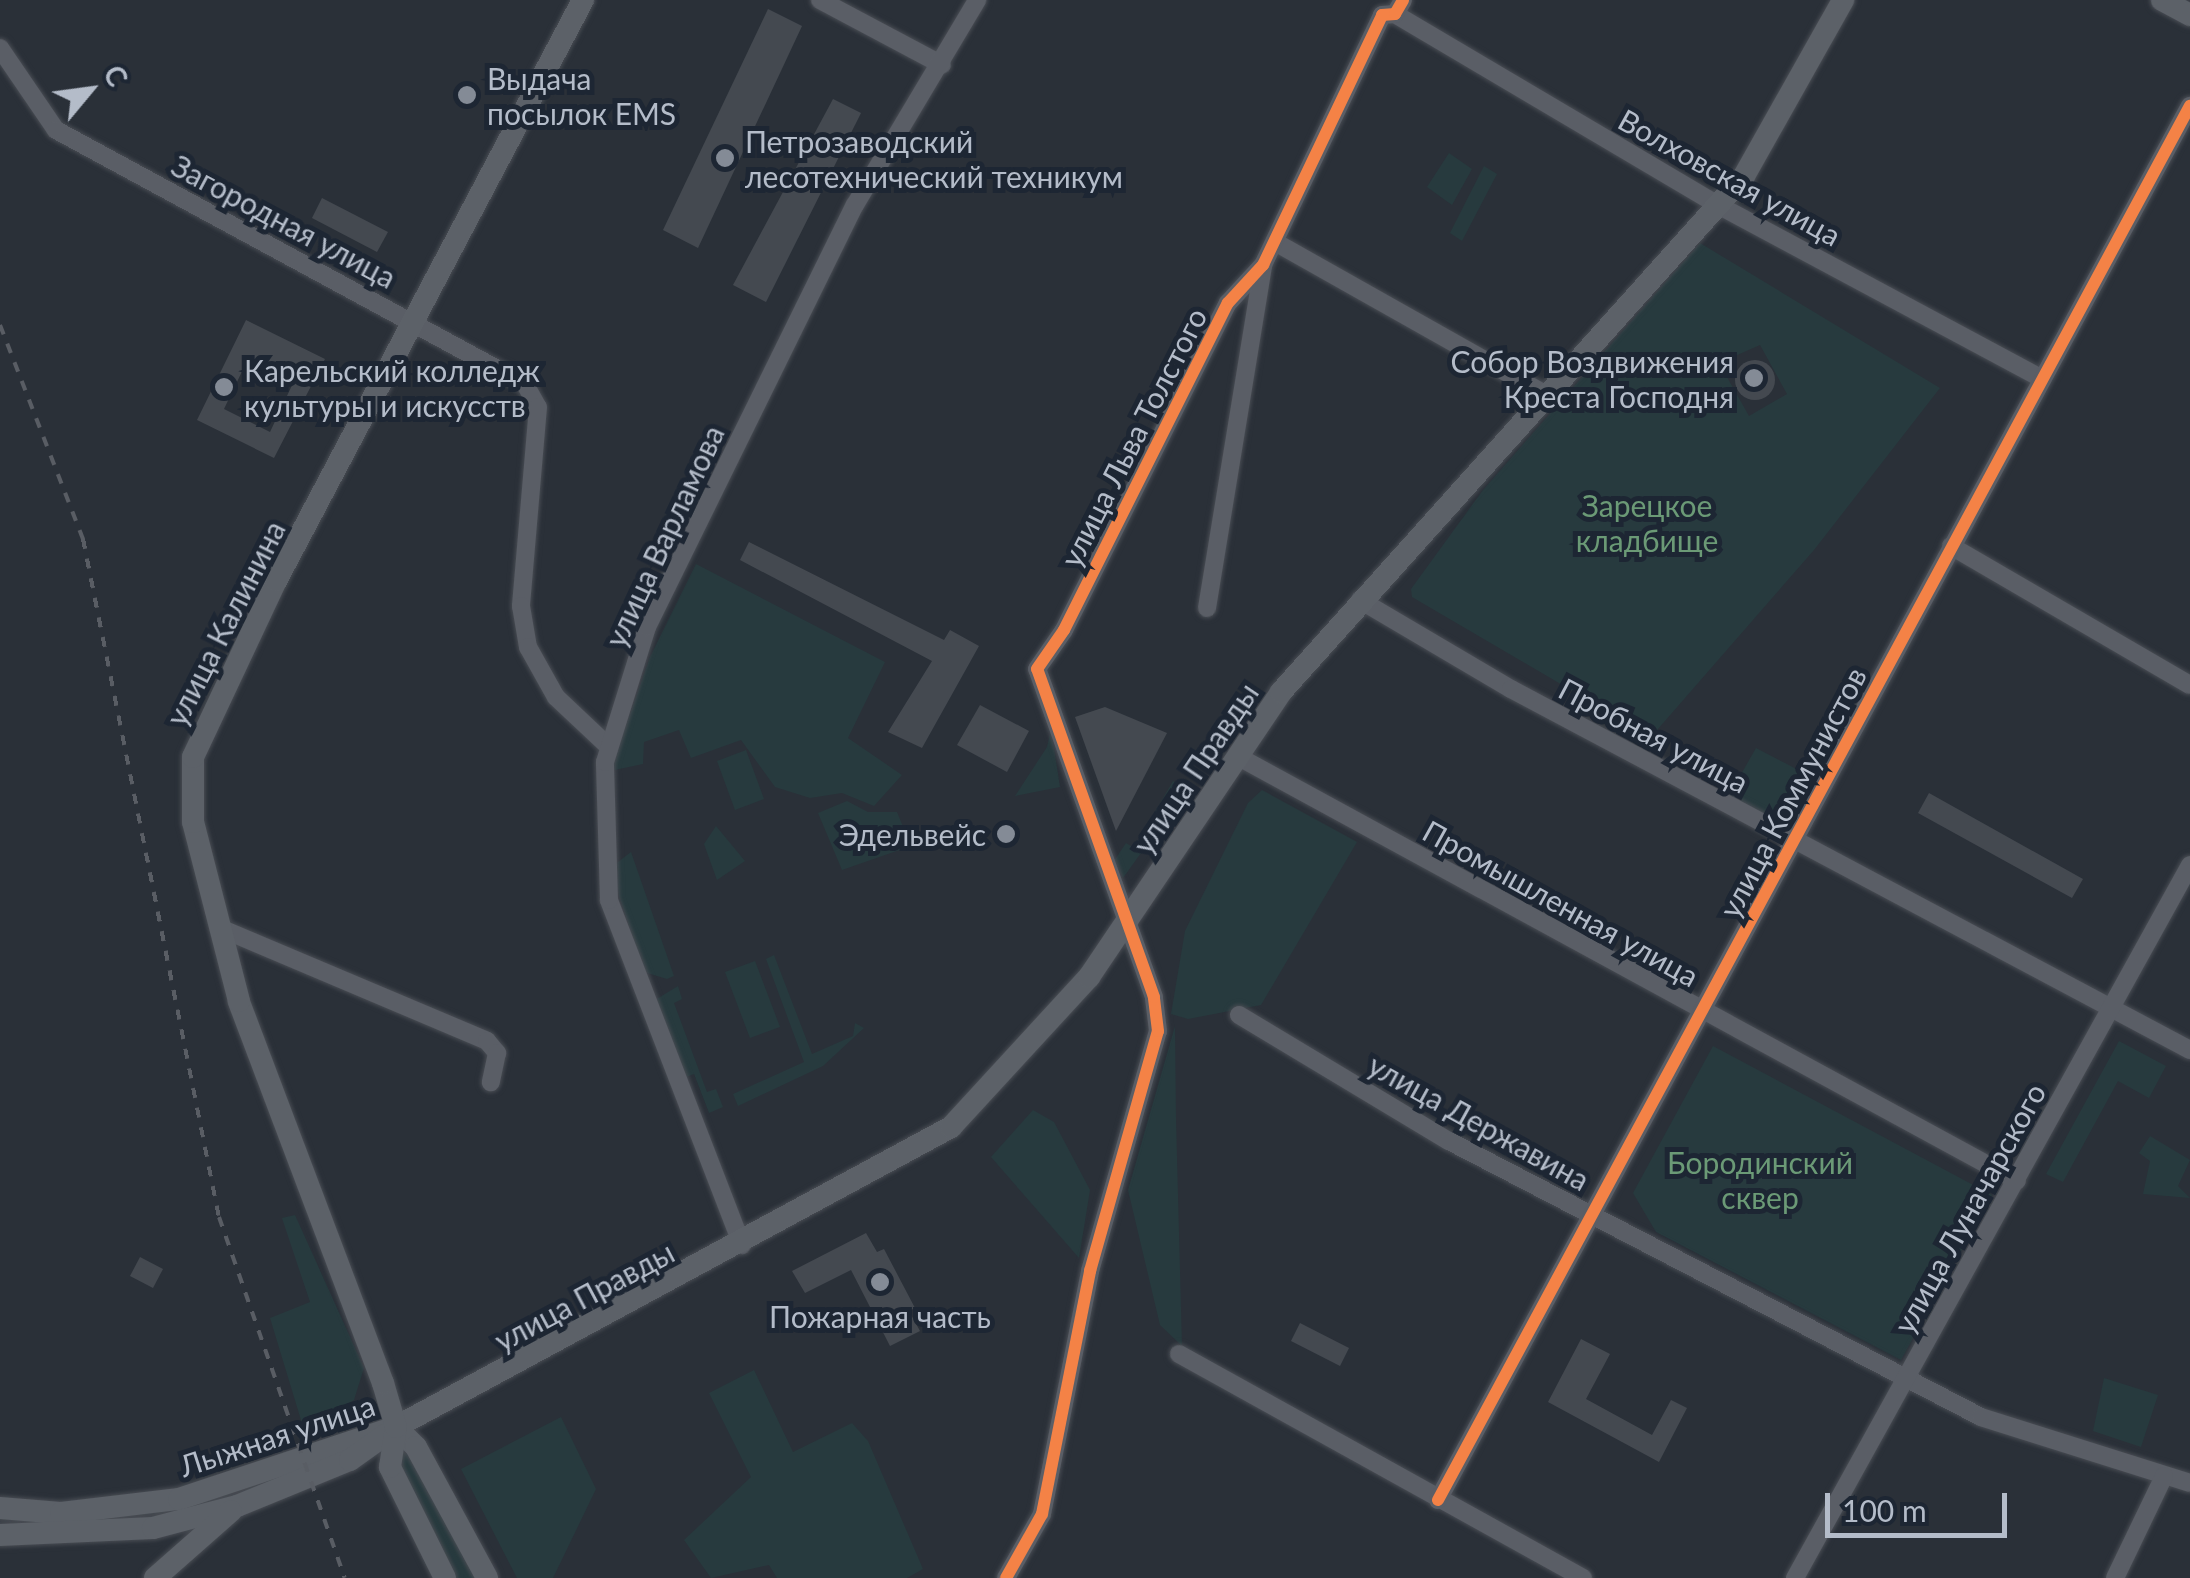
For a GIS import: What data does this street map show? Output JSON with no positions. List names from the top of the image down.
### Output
{
  "streets": {
    "main road": ["улица Калинина", "улица Правды", "Лыжная улица"],
    "street": [
      "Волховская улица",
      "Загородная улица",
      "улица Льва Толстого",
      "улица Варламова",
      "Пробная улица",
      "улица Коммунистов",
      "Промышленная улица",
      "улица Державина",
      "улица Луначарского"
    ]
  },
  "crossings": [
    ["Волховская улица", "улица Льва Толстого"],
    ["Волховская улица", "улица Правды"],
    ["Волховская улица", "улица Коммунистов"],
    ["Загородная улица", "улица Варламова"],
    ["Загородная улица", "улица Калинина"],
    ["улица Льва Толстого", "улица Правды"],
    ["улица Варламова", "улица Правды"],
    ["улица Калинина", "улица Правды"],
    ["улица Калинина", "Лыжная улица"],
    ["Пробная улица", "улица Правды"],
    ["Пробная улица", "улица Коммунистов"],
    ["Пробная улица", "улица Луначарского"],
    ["улица Правды", "Промышленная улица"],
    ["улица Правды", "Лыжная улица"],
    ["улица Коммунистов", "Промышленная улица"],
    ["улица Коммунистов", "улица Державина"],
    ["Промышленная улица", "улица Луначарского"],
    ["улица Державина", "улица Луначарского"]
  ],
  "parks": ["Зарецкое кладбище", "Бородинский сквер"],
  "places": [
    "Выдача посылок EMS",
    "Петрозаводский лесотехнический техникум",
    "Собор Воздвижения Креста Господня",
    "Карельский колледж культуры и искусств",
    "Эдельвейс",
    "Пожарная часть"
  ],
  "scale_bar": "100 m",
  "north": "top right"
}
